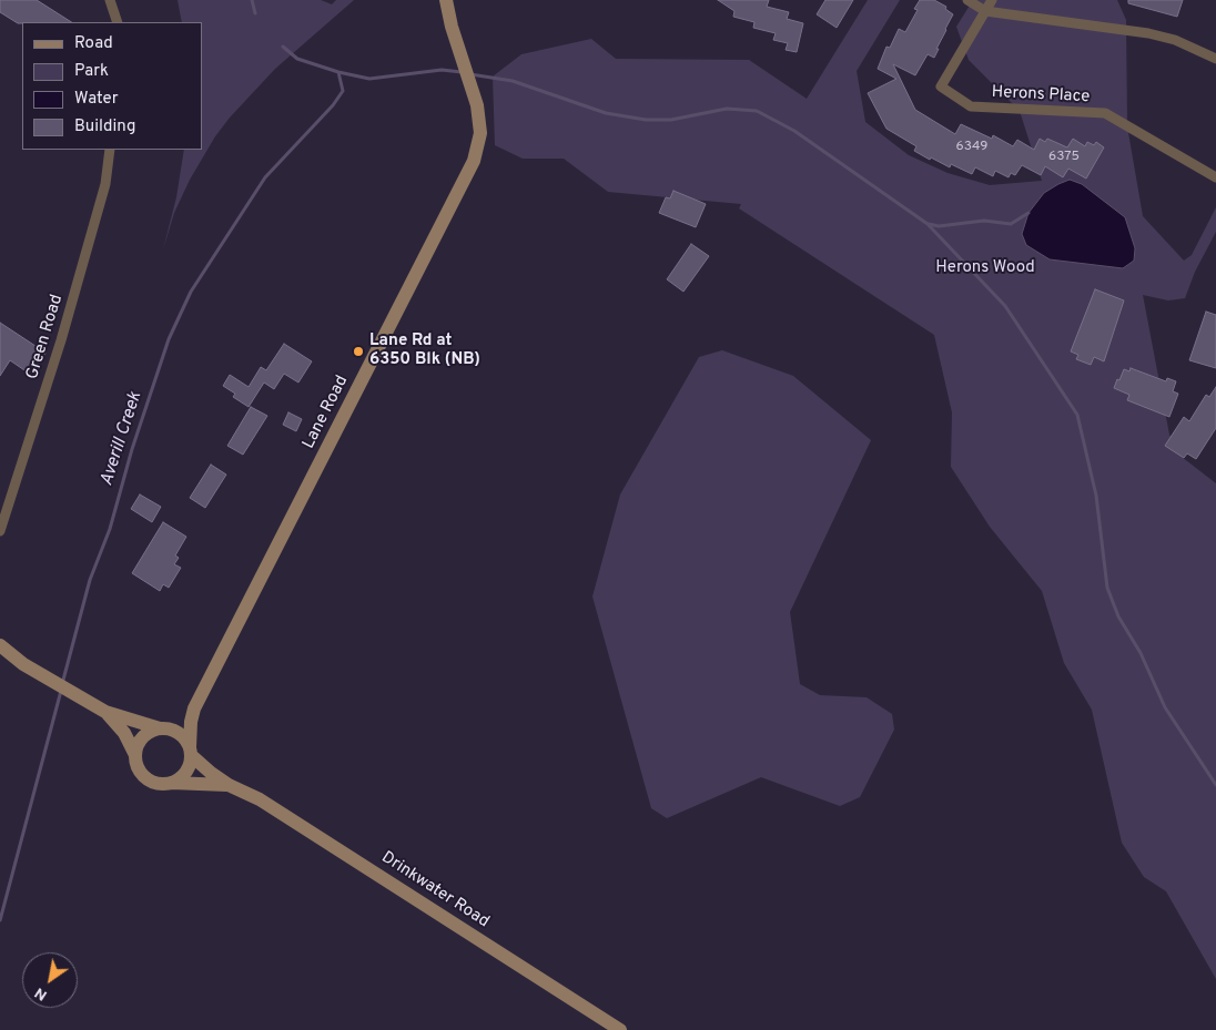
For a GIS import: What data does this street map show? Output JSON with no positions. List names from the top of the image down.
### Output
{
  "streets": {
    "street": [
      "Herons Place",
      "Green Road",
      "Lane Road",
      "Drinkwater Road"
    ]
  },
  "crossings": [
    ["Lane Road", "Drinkwater Road"]
  ],
  "water": ["Averill Creek"],
  "parks": ["Herons Wood"],
  "places": ["Lane Rd at 6350 Blk (NB)"],
  "house_numbers": ["6349", "6375"],
  "legend": [
    "Road",
    "Park",
    "Water",
    "Building"
  ],
  "north": "bottom left"
}
